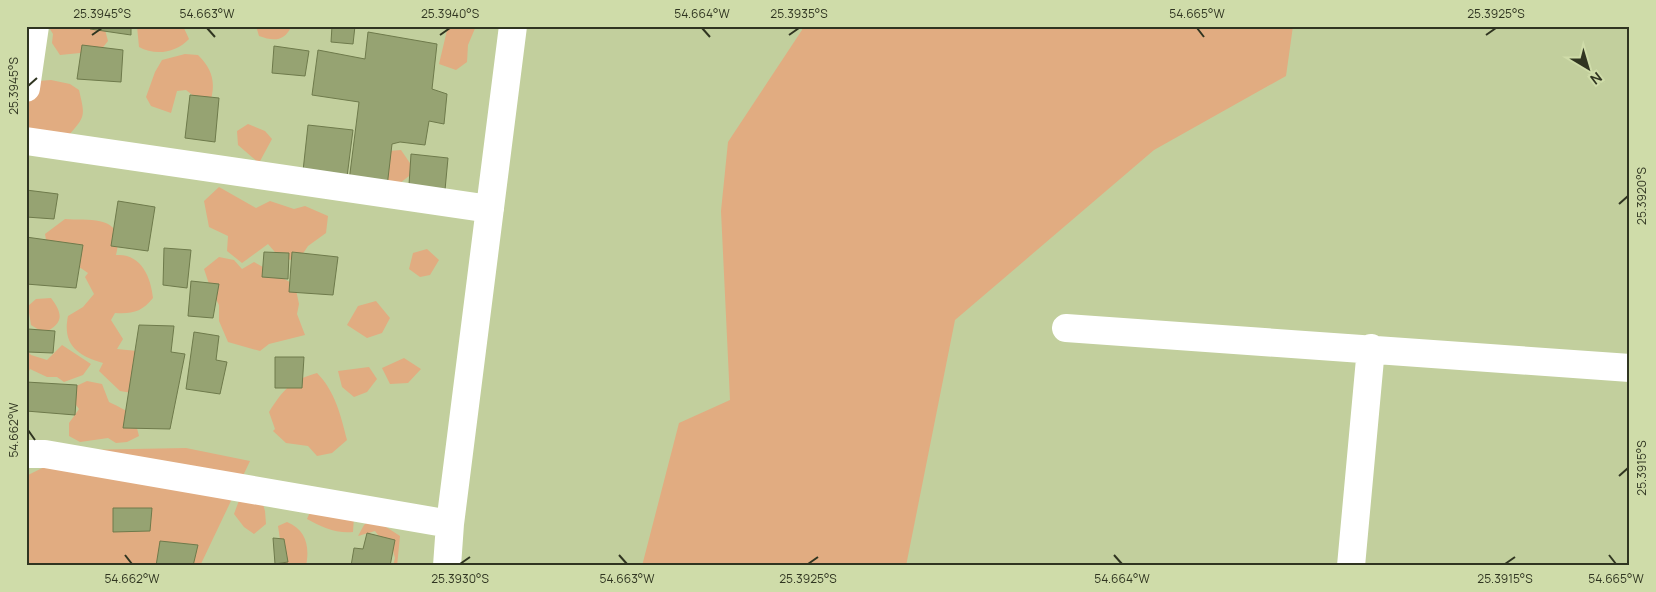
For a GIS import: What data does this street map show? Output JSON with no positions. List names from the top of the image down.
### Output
{
  "north": "bottom right",
  "coordinates": [
    "25.3945°S",
    "54.663°W",
    "25.3940°S",
    "54.664°W",
    "25.3935°S",
    "54.665°W",
    "25.3925°S",
    "25.3920°S",
    "54.662°W",
    "25.3915°S",
    "25.3930°S"
  ]
}
